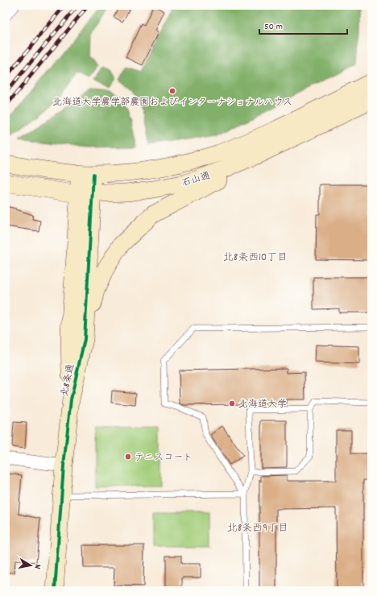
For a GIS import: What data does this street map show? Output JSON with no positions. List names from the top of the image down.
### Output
{
  "streets": {
    "street": ["石山通", "北8条通"]
  },
  "crossings": [
    ["石山通", "北8条通"]
  ],
  "districts": ["北8条西10丁目", "北8条西9丁目"],
  "places": ["北海道大学農学部農園およびインターナショナルハウス", "北海道大学", "テニスコート"],
  "scale_bar": "50 m",
  "north": "right"
}
